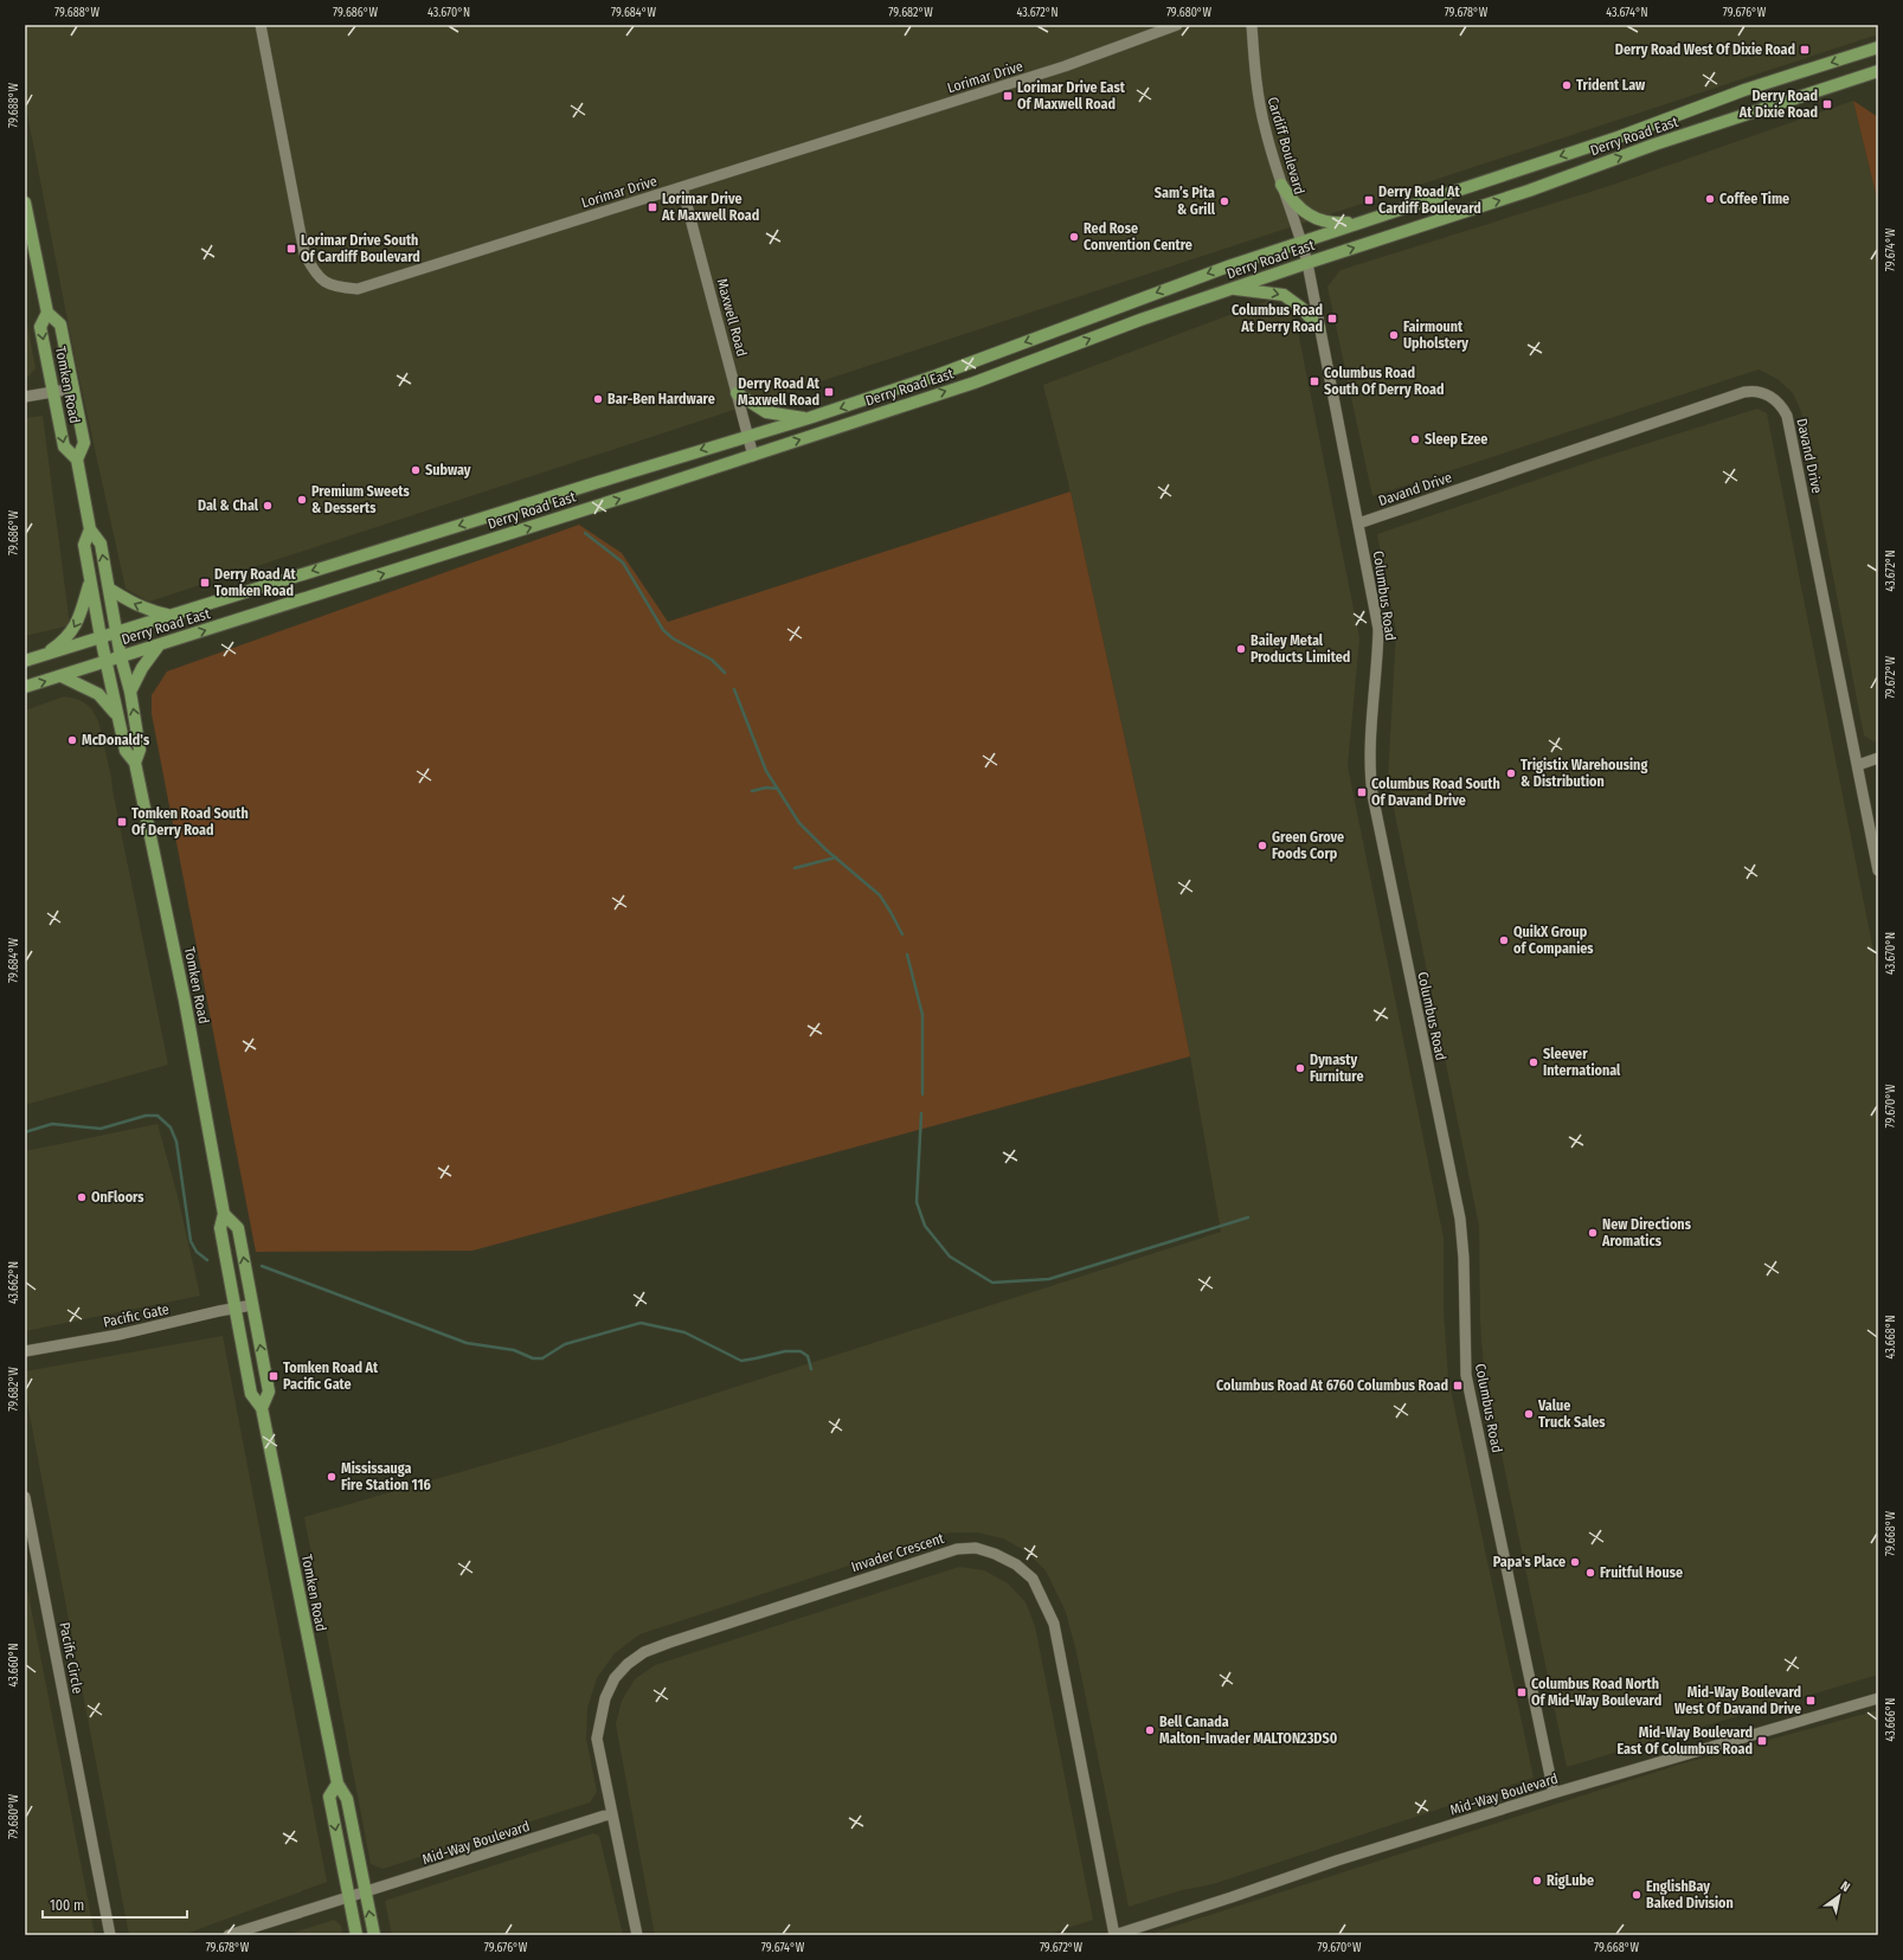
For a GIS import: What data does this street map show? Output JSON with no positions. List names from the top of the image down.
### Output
{
  "streets": {
    "main road": ["Derry Road East", "Tomken Road"],
    "street": [
      "Lorimar Drive",
      "Cardiff Boulevard",
      "Maxwell Road",
      "Davand Drive",
      "Columbus Road",
      "Pacific Gate",
      "Invader Crescent",
      "Pacific Circle",
      "Mid-Way Boulevard"
    ]
  },
  "crossings": [
    ["Lorimar Drive", "Maxwell Road"],
    ["Derry Road East", "Cardiff Boulevard"],
    ["Derry Road East", "Maxwell Road"],
    ["Derry Road East", "Tomken Road"],
    ["Derry Road East", "Columbus Road"],
    ["Cardiff Boulevard", "Columbus Road"],
    ["Tomken Road", "Pacific Gate"],
    ["Tomken Road", "Mid-Way Boulevard"],
    ["Davand Drive", "Columbus Road"],
    ["Columbus Road", "Mid-Way Boulevard"],
    ["Invader Crescent", "Mid-Way Boulevard"]
  ],
  "places": {
    "transit": [
      "Derry Road West Of Dixie Road",
      "Lorimar Drive East Of Maxwell Road",
      "Derry Road At Dixie Road",
      "Derry Road At Cardiff Boulevard",
      "Lorimar Drive At Maxwell Road",
      "Lorimar Drive South Of Cardiff Boulevard",
      "Columbus Road At Derry Road",
      "Columbus Road South Of Derry Road",
      "Derry Road At Maxwell Road",
      "Derry Road At Tomken Road",
      "Columbus Road South Of Davand Drive",
      "Tomken Road South Of Derry Road",
      "Tomken Road At Pacific Gate",
      "Columbus Road At 6760 Columbus Road",
      "Columbus Road North Of Mid-Way Boulevard",
      "Mid-Way Boulevard West Of Davand Drive",
      "Mid-Way Boulevard East Of Columbus Road"
    ],
    "other": [
      "Trident Law",
      "Coffee Time",
      "Sam’s Pita & Grill",
      "Red Rose Convention Centre",
      "Fairmount Upholstery",
      "Bar-Ben Hardware",
      "Sleep Ezee",
      "Subway",
      "Premium Sweets & Desserts",
      "Dal & Chal",
      "Bailey Metal Products Limited",
      "McDonald's",
      "Trigistix Warehousing & Distribution",
      "Green Grove Foods Corp",
      "QuikX Group of Companies",
      "Sleever International",
      "Dynasty Furniture",
      "OnFloors",
      "New Directions Aromatics",
      "Value Truck Sales",
      "Mississauga Fire Station 116",
      "Papa's Place",
      "Fruitful House",
      "Bell Canada Malton-Invader MALTON23DS0",
      "RigLube",
      "EnglishBay Baked Division"
    ]
  },
  "scale_bar": "100 m",
  "north": "top right",
  "coordinates": [
    "79.688°W",
    "79.686°W",
    "43.670°N",
    "79.684°W",
    "79.682°W",
    "43.672°N",
    "79.680°W",
    "79.678°W",
    "43.674°N",
    "79.676°W",
    "79.674°W",
    "79.672°W",
    "79.670°W",
    "43.662°N",
    "43.668°N",
    "79.668°W",
    "43.660°N",
    "43.666°N"
  ]
}
